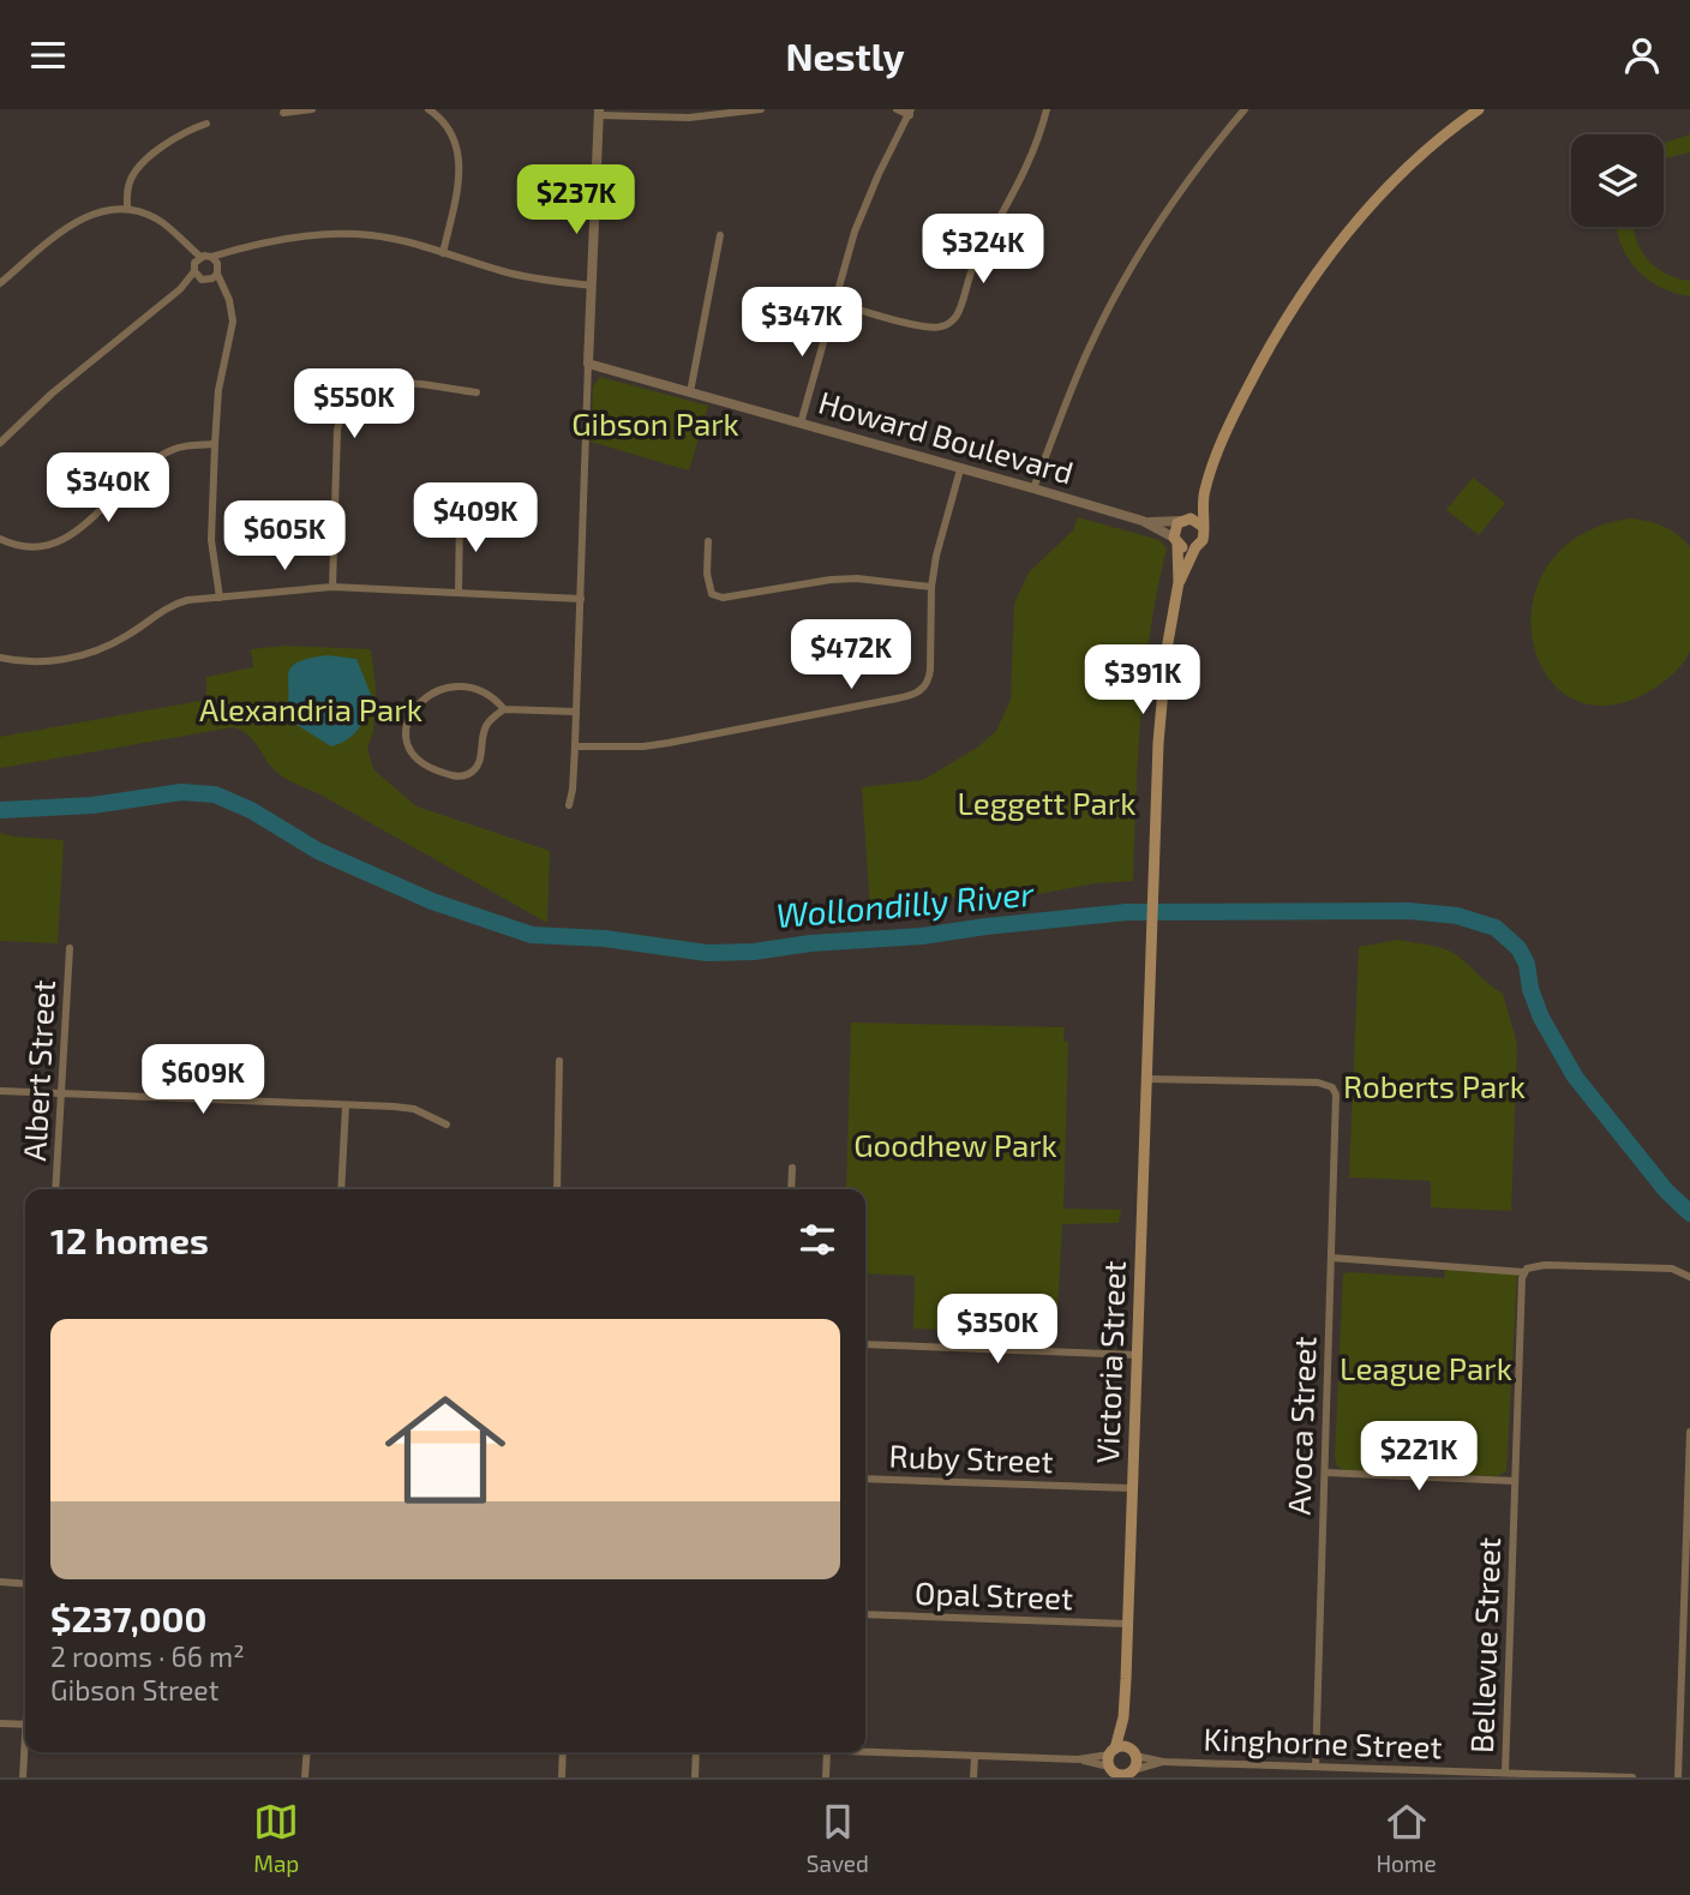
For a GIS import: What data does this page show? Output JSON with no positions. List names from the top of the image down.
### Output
{
  "streets": {
    "main road": ["Victoria Street"],
    "street": [
      "Howard Boulevard",
      "Albert Street",
      "Avoca Street",
      "Ruby Street",
      "Opal Street",
      "Bellevue Street",
      "Kinghorne Street"
    ]
  },
  "crossings": [
    ["Victoria Street", "Avoca Street"],
    ["Victoria Street", "Ruby Street"],
    ["Victoria Street", "Opal Street"],
    ["Victoria Street", "Kinghorne Street"],
    ["Avoca Street", "Kinghorne Street"],
    ["Bellevue Street", "Kinghorne Street"]
  ],
  "water": ["Wollondilly River"],
  "parks": [
    "Gibson Park",
    "Alexandria Park",
    "Leggett Park",
    "Roberts Park",
    "Goodhew Park",
    "League Park"
  ],
  "page": {
    "header": "Nestly",
    "price": [
      "$237K",
      "$324K",
      "$347K",
      "$550K",
      "$340K",
      "$409K",
      "$605K",
      "$472K",
      "$391K",
      "$609K",
      "$350K",
      "$221K"
    ],
    "heading": "12 homes",
    "list": [
      {
        "name": "$237,000",
        "note": "2 rooms · 66 m² · Gibson Street"
      }
    ],
    "tabs": ["Map", "Saved", "Home"]
  }
}
